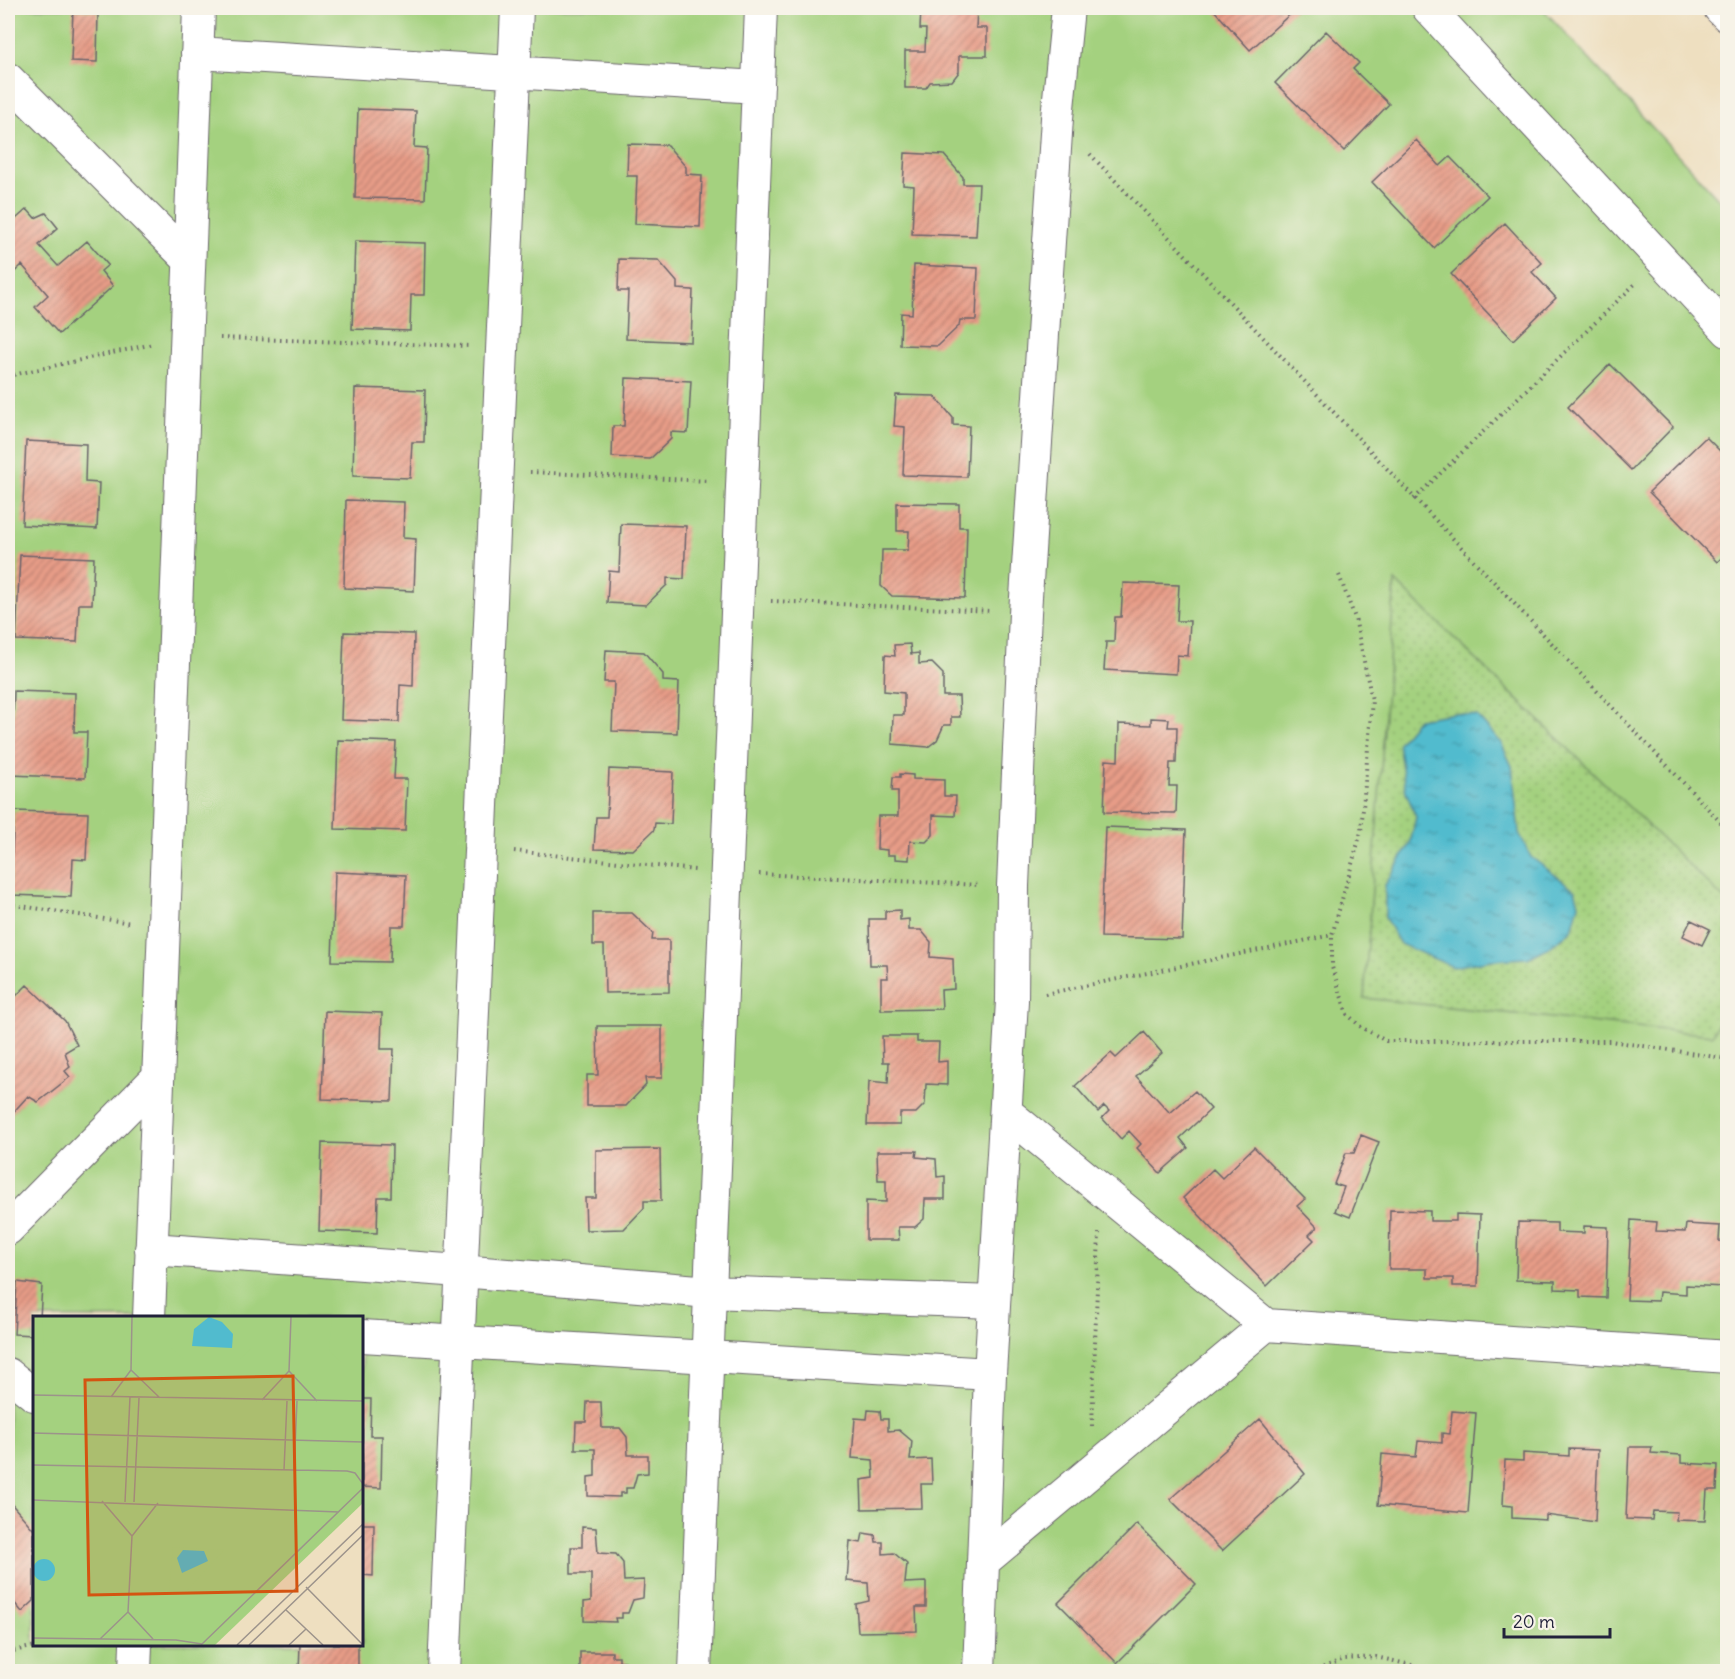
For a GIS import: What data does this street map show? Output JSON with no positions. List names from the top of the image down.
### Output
{
  "scale_bar": "20 m"
}
